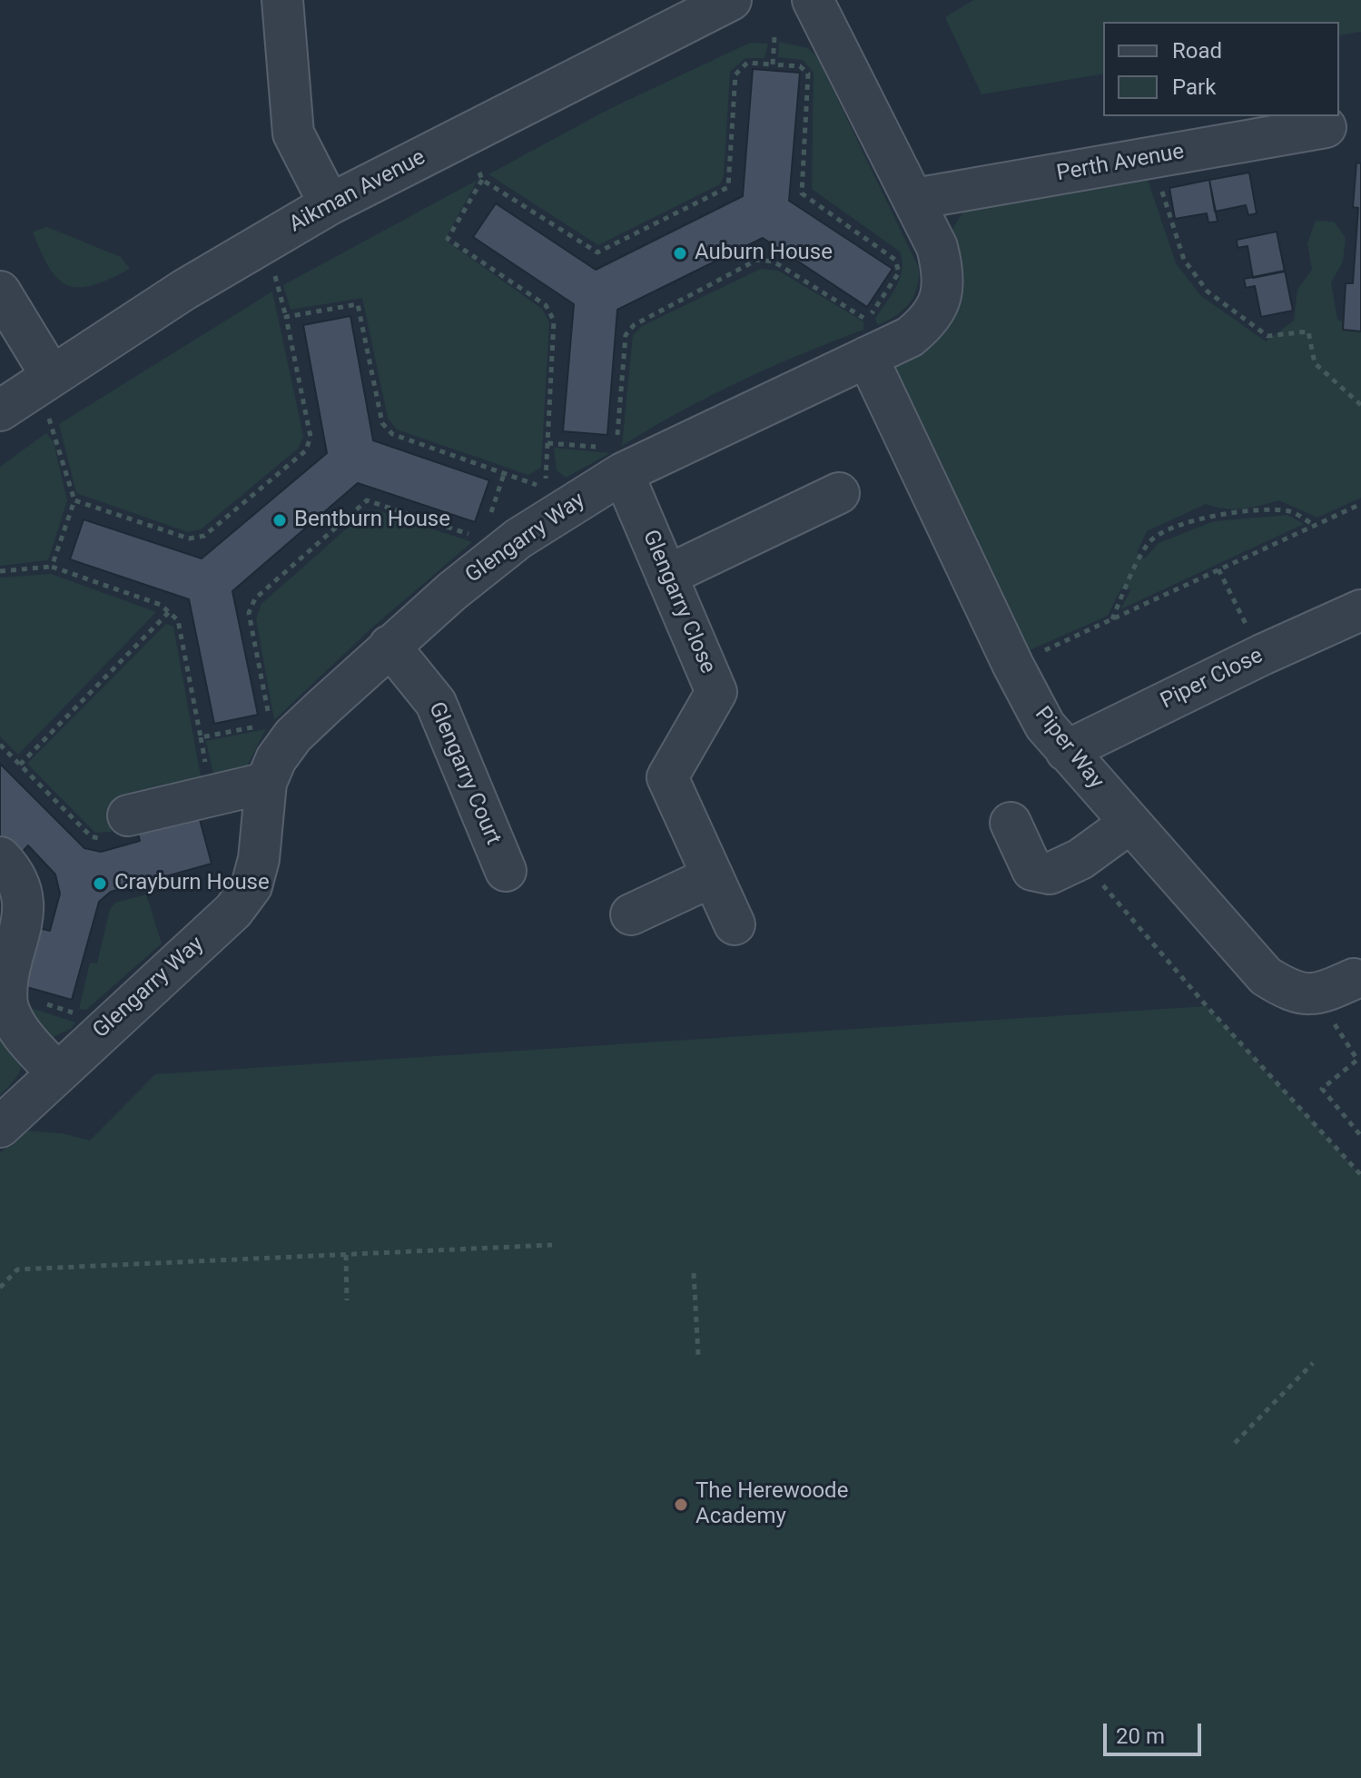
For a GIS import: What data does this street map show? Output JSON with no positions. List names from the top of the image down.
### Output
{
  "streets": {
    "street": [
      "Perth Avenue",
      "Aikman Avenue",
      "Glengarry Way",
      "Glengarry Close",
      "Piper Close",
      "Piper Way",
      "Glengarry Court"
    ]
  },
  "crossings": [
    ["Perth Avenue", "Glengarry Way"],
    ["Glengarry Way", "Glengarry Close"],
    ["Glengarry Way", "Piper Way"],
    ["Glengarry Way", "Glengarry Court"],
    ["Piper Close", "Piper Way"]
  ],
  "places": [
    "Auburn House",
    "Bentburn House",
    "Crayburn House",
    "The Herewoode Academy"
  ],
  "legend": ["Road", "Park"],
  "scale_bar": "20 m"
}
